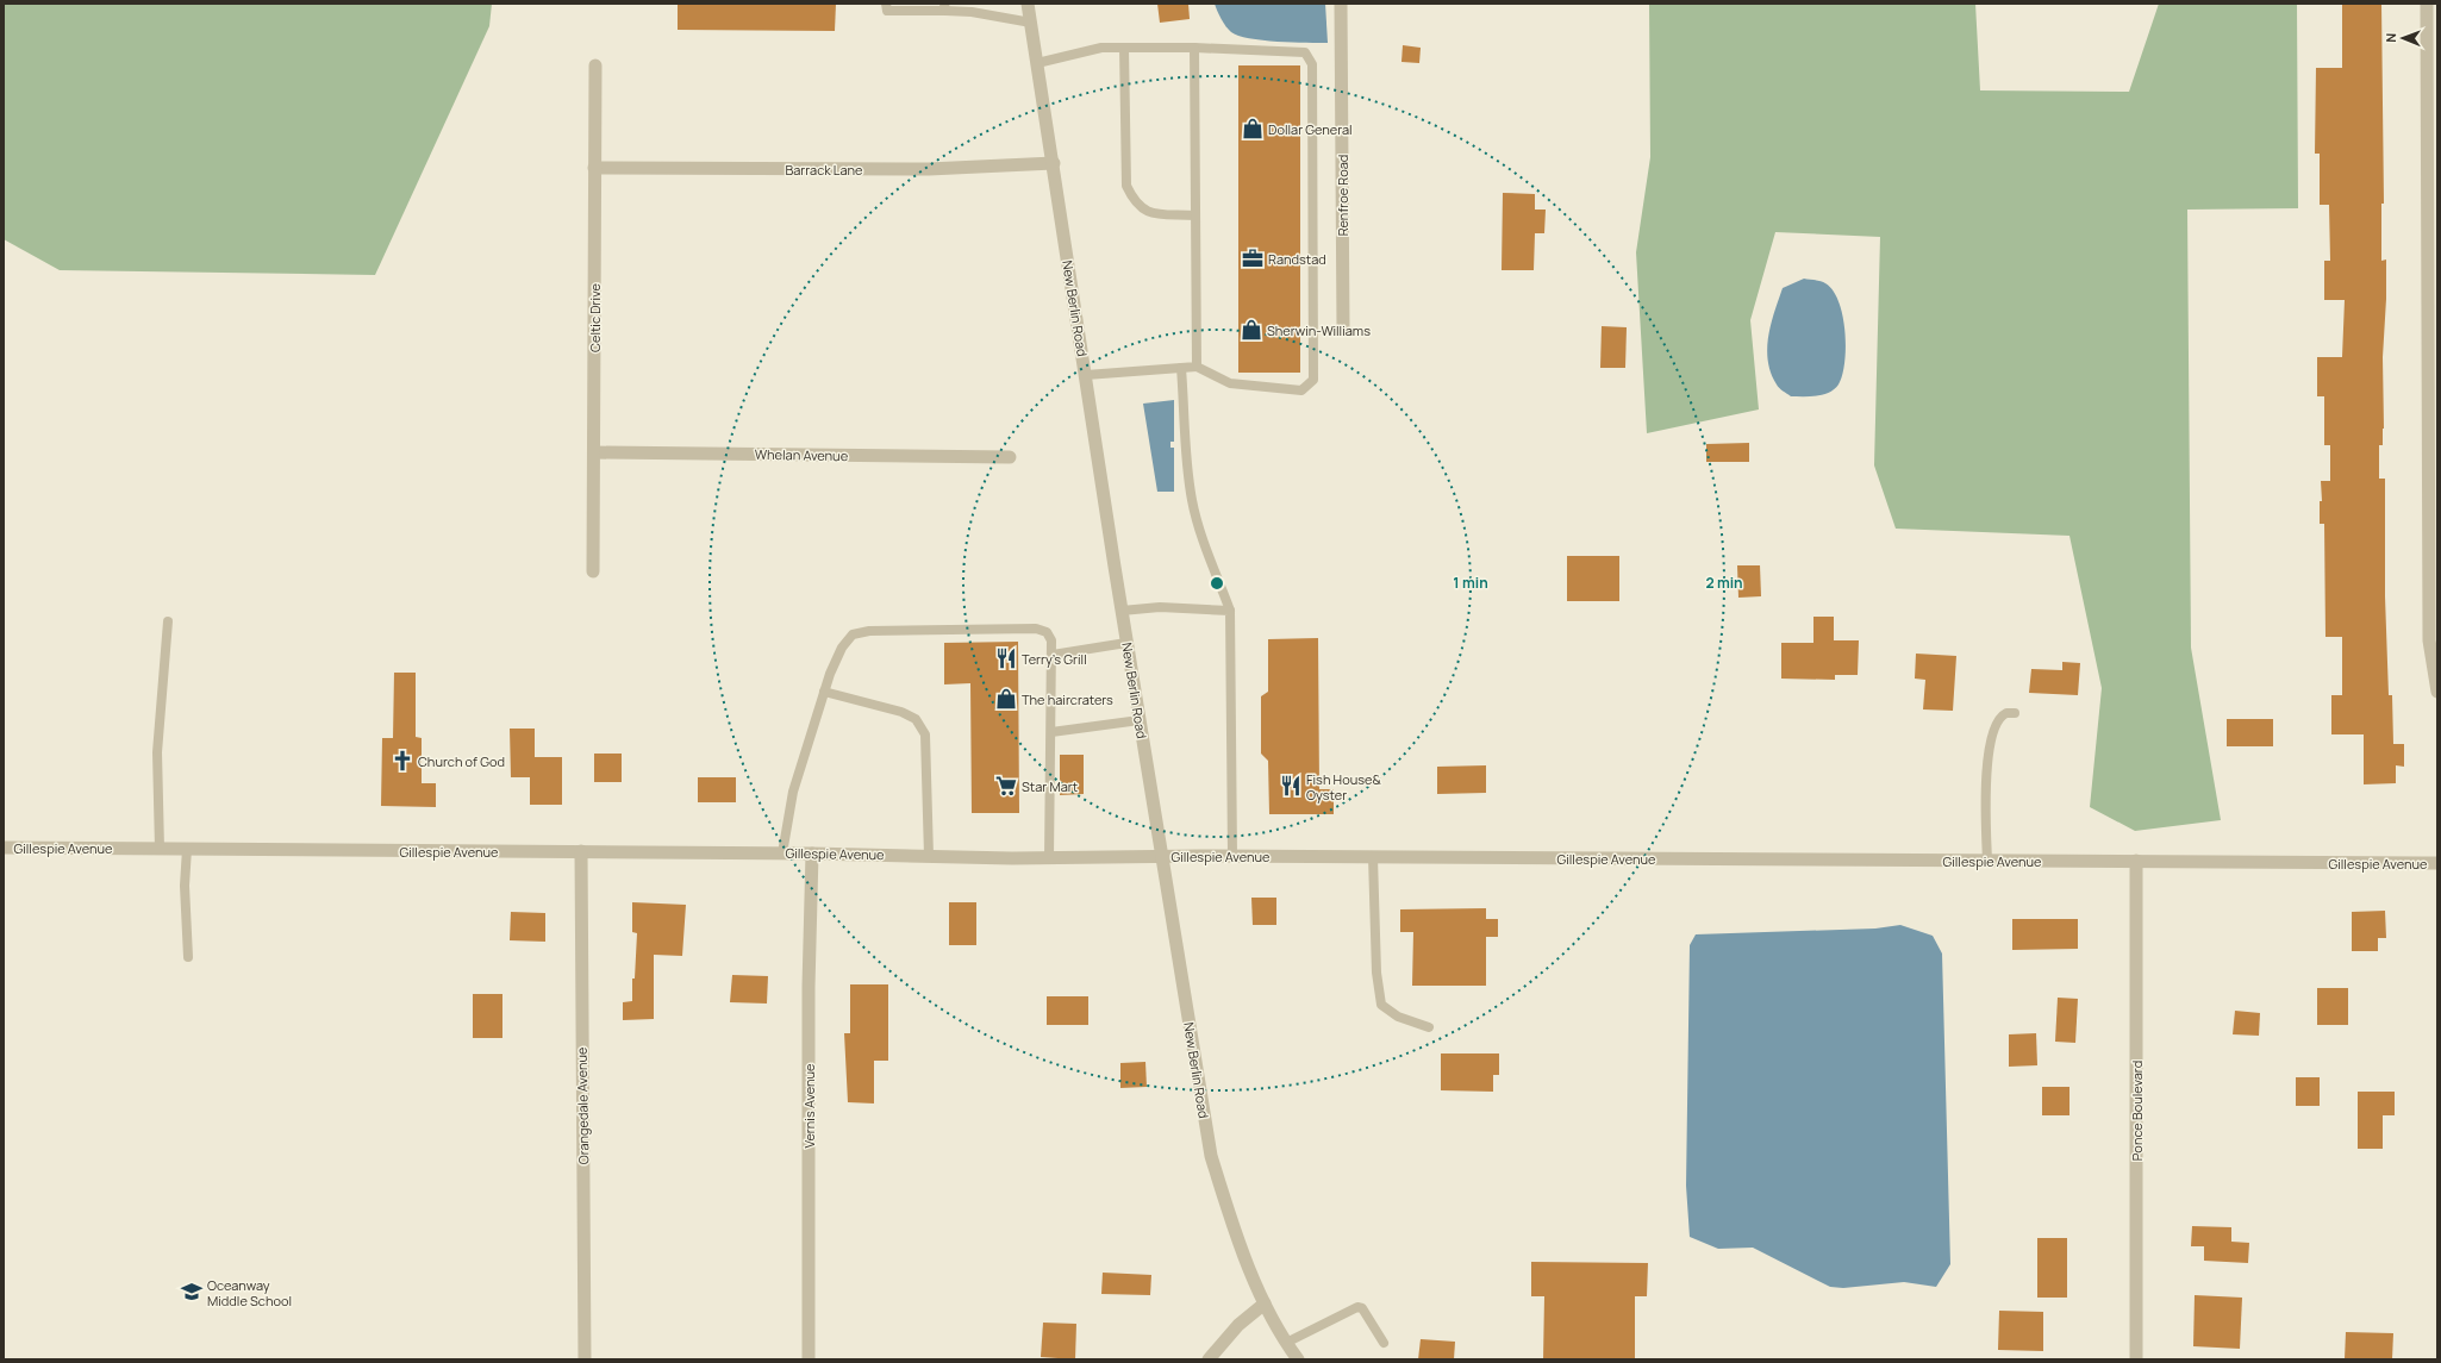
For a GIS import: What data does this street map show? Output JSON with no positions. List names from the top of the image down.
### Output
{
  "streets": {
    "street": [
      "Barrack Lane",
      "Renfroe Road",
      "New Berlin Road",
      "Celtic Drive",
      "Whelan Avenue",
      "Gillespie Avenue",
      "Orangedale Avenue",
      "Vernis Avenue",
      "Ponce Boulevard"
    ]
  },
  "crossings": [
    ["Barrack Lane", "New Berlin Road"],
    ["Barrack Lane", "Celtic Drive"],
    ["New Berlin Road", "Gillespie Avenue"],
    ["Celtic Drive", "Whelan Avenue"],
    ["Gillespie Avenue", "Orangedale Avenue"],
    ["Gillespie Avenue", "Vernis Avenue"],
    ["Gillespie Avenue", "Ponce Boulevard"]
  ],
  "places": {
    "shop": ["Dollar General", "Sherwin-Williams", "The haircraters"],
    "office": ["Randstad"],
    "restaurant": ["Terry's Grill", "Fish House& Oyster"],
    "church": ["Church of God"],
    "supermarket": ["Star Mart"],
    "school or university": ["Oceanway Middle School"]
  },
  "north": "left",
  "rings": ["1 min", "2 min"]
}
